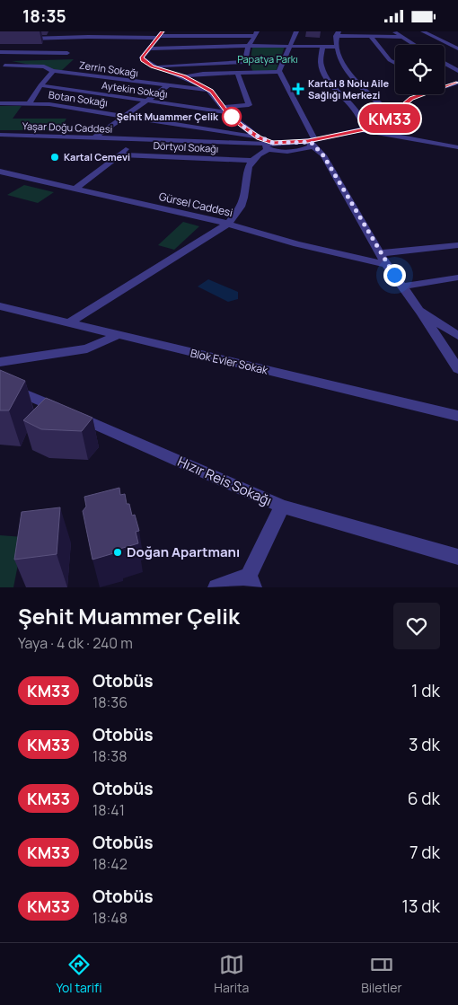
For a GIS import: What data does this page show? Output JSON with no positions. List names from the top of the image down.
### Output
{
  "streets": {
    "street": [
      "Zerrin Sokağı",
      "Aytekin Sokağı",
      "Botan Sokağı",
      "Yaşar Doğu Caddesi",
      "Dörtyol Sokağı",
      "Gürsel Caddesi",
      "Blok Evler Sokak",
      "Hızır Reis Sokağı"
    ]
  },
  "parks": ["Papatya Parkı"],
  "places": {
    "health": ["Kartal 8 Nolu Aile Sağlığı Merkezi"],
    "other": ["Şehit Muammer Çelik", "Kartal Cemevi", "Doğan Apartmanı"]
  },
  "lines": ["bus line KM33"],
  "page": {
    "status": "18:35",
    "on_map": "KM33",
    "heading": ["Şehit Muammer Çelik", "Yaya · 4 dk · 240 m"],
    "list": [
      {
        "mark": "KM33",
        "name": "Otobüs",
        "note": "18:36",
        "value": "1 dk"
      },
      {
        "mark": "KM33",
        "name": "Otobüs",
        "note": "18:38",
        "value": "3 dk"
      },
      {
        "mark": "KM33",
        "name": "Otobüs",
        "note": "18:41",
        "value": "6 dk"
      },
      {
        "mark": "KM33",
        "name": "Otobüs",
        "note": "18:42",
        "value": "7 dk"
      },
      {
        "mark": "KM33",
        "name": "Otobüs",
        "note": "18:48",
        "value": "13 dk"
      }
    ],
    "tabs": ["Yol tarifi", "Harita", "Biletler"]
  }
}
